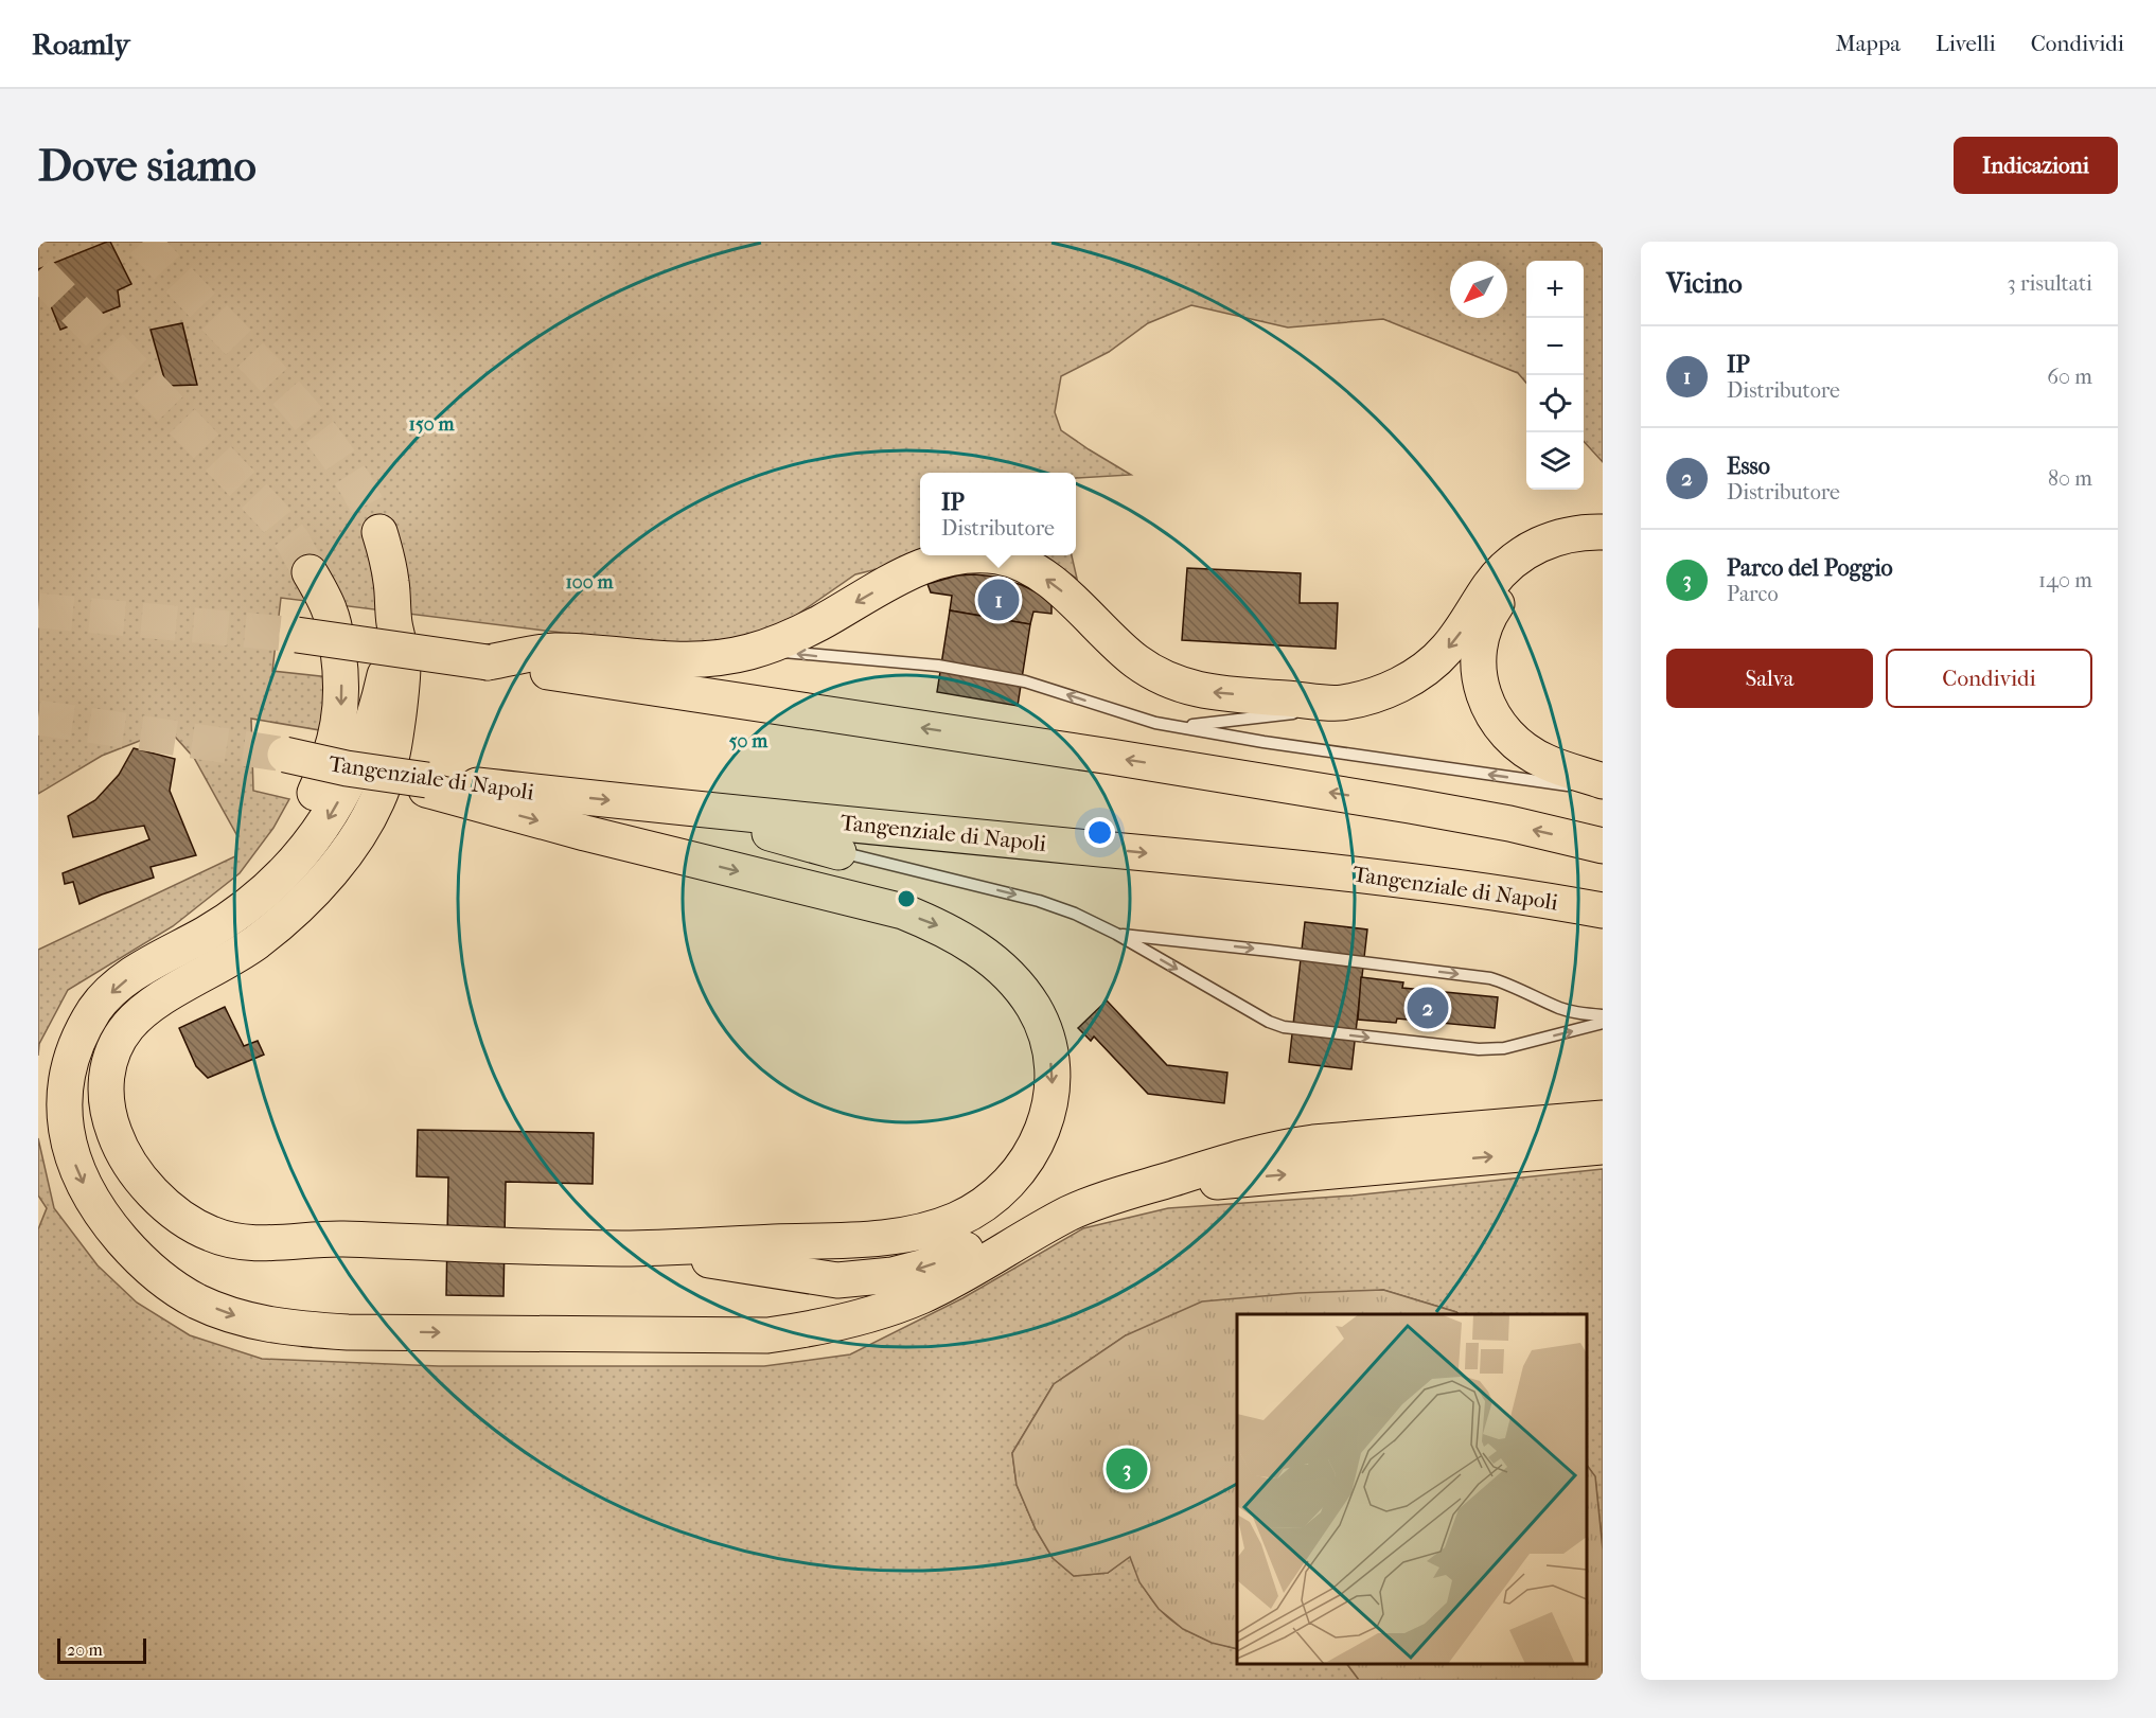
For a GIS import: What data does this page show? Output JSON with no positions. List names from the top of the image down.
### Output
{
  "streets": {
    "highway": ["Tangenziale di Napoli"]
  },
  "scale_bar": "20 m",
  "north": "bottom left",
  "page": {
    "header": "Roamly",
    "nav": ["Mappa", "Livelli", "Condividi"],
    "buttons": [
      "Indicazioni",
      ["Salva", "Condividi"]
    ],
    "title": "Dove siamo",
    "heading": ["Vicino", "3 risultati"],
    "map_buttons": ["+", "−"],
    "list": [
      {
        "mark": "1",
        "name": "IP",
        "note": "Distributore",
        "value": "60 m"
      },
      {
        "mark": "2",
        "name": "Esso",
        "note": "Distributore",
        "value": "80 m"
      },
      {
        "mark": "3",
        "name": "Parco del Poggio",
        "note": "Parco",
        "value": "140 m"
      }
    ],
    "popup": ["IP", "Distributore"],
    "pins": ["1", "2", "3"],
    "scale": "20 m"
  },
  "rings": ["150 m", "100 m", "50 m"]
}
